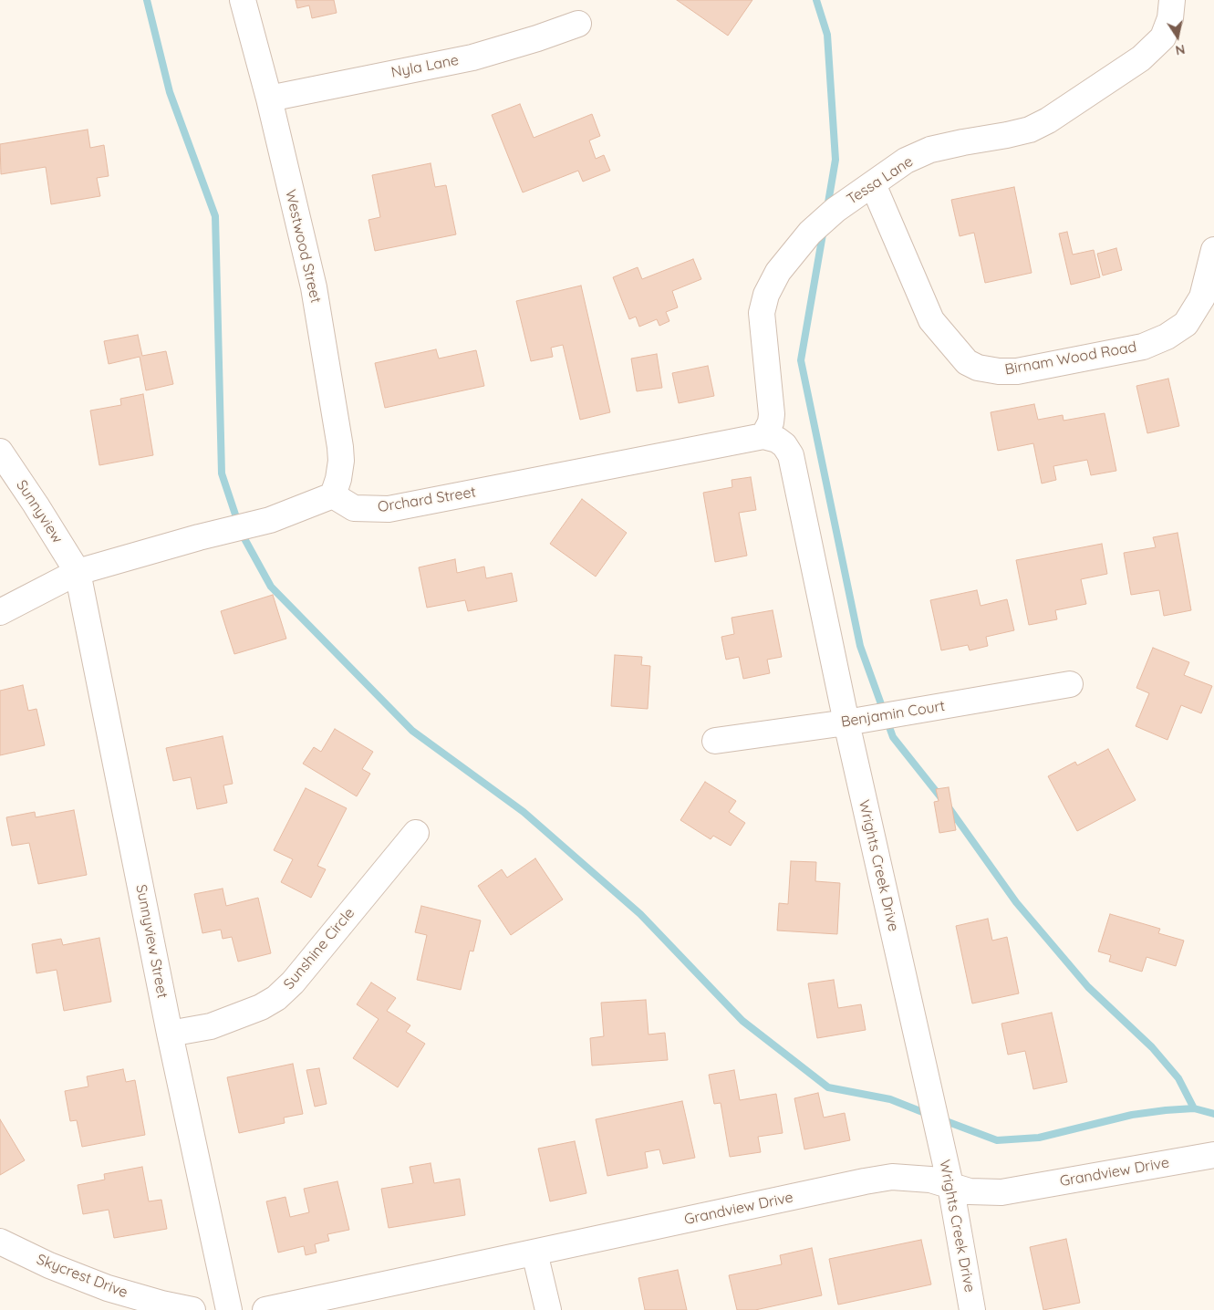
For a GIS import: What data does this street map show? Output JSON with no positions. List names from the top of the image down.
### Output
{
  "streets": {
    "street": [
      "Nyla Lane",
      "Tessa Lane",
      "Westwood Street",
      "Birnam Wood Road",
      "Orchard Street",
      "Sunnyview",
      "Benjamin Court",
      "Wrights Creek Drive",
      "Sunnyview Street",
      "Sunshine Circle",
      "Grandview Drive",
      "Skycrest Drive"
    ]
  },
  "crossings": [
    ["Nyla Lane", "Westwood Street"],
    ["Tessa Lane", "Birnam Wood Road"],
    ["Tessa Lane", "Orchard Street"],
    ["Tessa Lane", "Wrights Creek Drive"],
    ["Westwood Street", "Orchard Street"],
    ["Orchard Street", "Wrights Creek Drive"],
    ["Sunnyview", "Sunnyview Street"],
    ["Benjamin Court", "Wrights Creek Drive"],
    ["Wrights Creek Drive", "Grandview Drive"],
    ["Sunnyview Street", "Sunshine Circle"]
  ],
  "north": "bottom"
}
